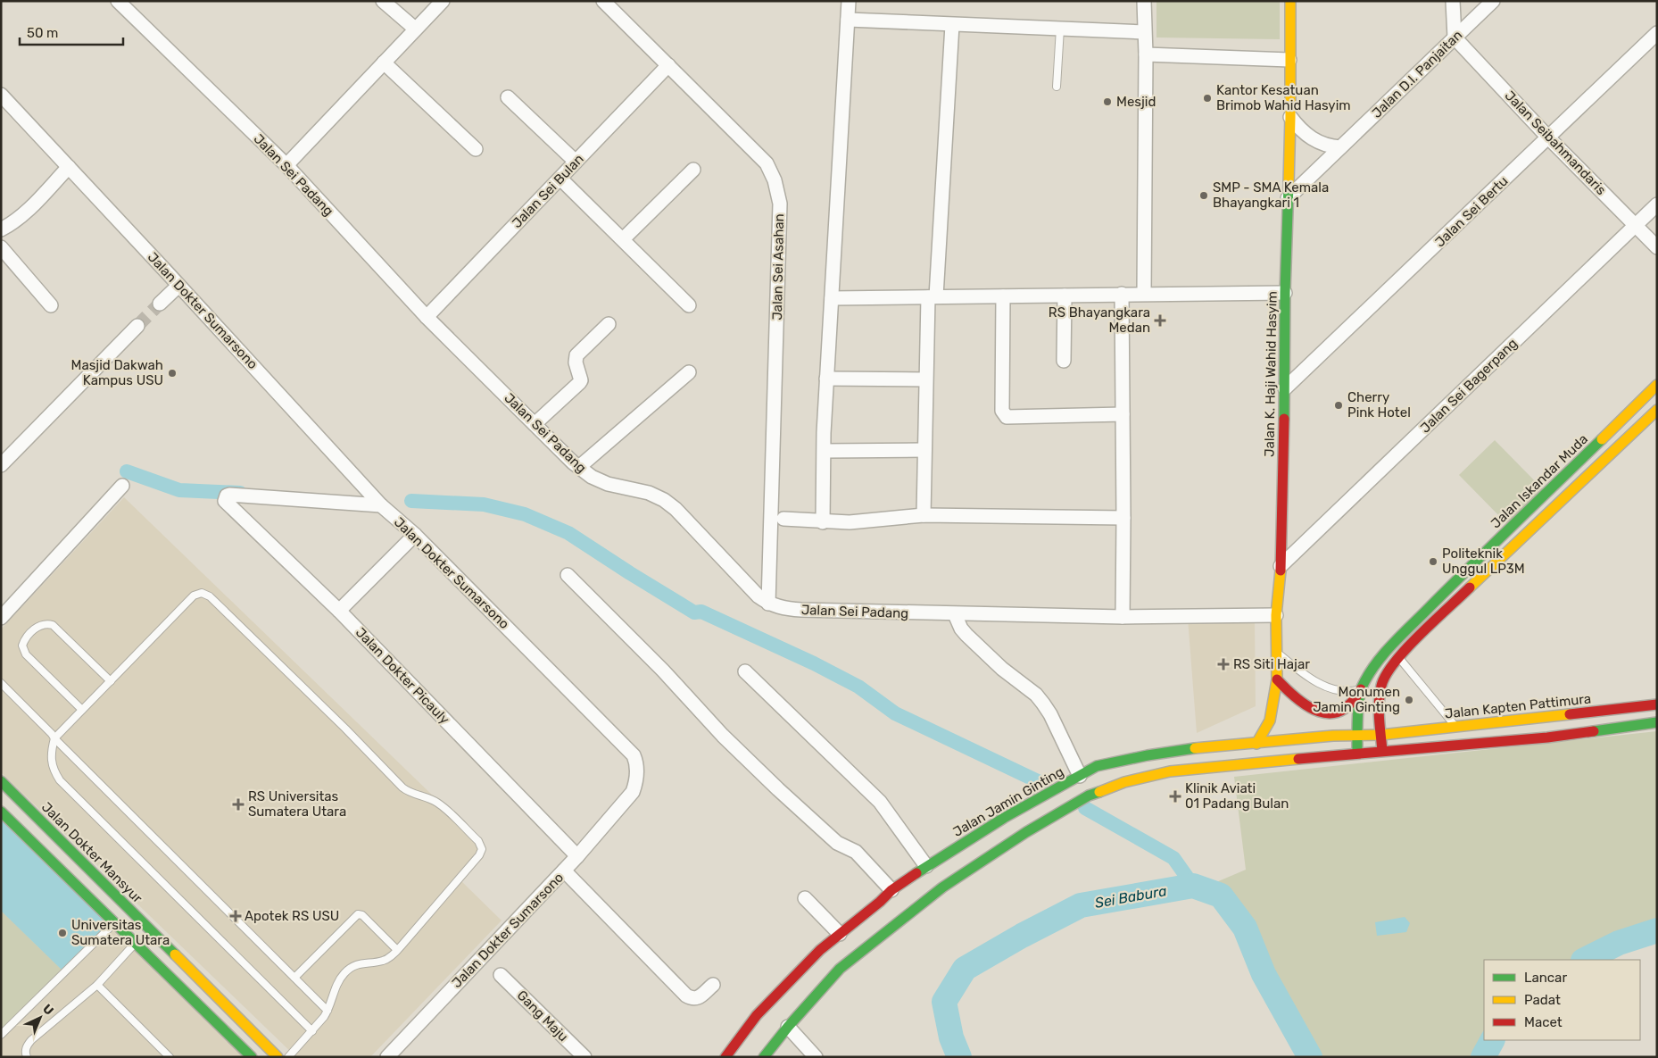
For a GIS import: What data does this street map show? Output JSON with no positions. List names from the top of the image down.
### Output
{
  "streets": {
    "main road": [
      "Jalan K. Haji Wahid Hasyim",
      "Jalan Iskandar Muda",
      "Jalan Kapten Pattimura",
      "Jalan Jamin Ginting",
      "Jalan Dokter Mansyur"
    ],
    "street": [
      "Jalan D.I. Panjaitan",
      "Jalan Seibahmandaris",
      "Jalan Sei Padang",
      "Jalan Sei Bulan",
      "Jalan Sei Bertu",
      "Jalan Sei Asahan",
      "Jalan Dokter Sumarsono",
      "Jalan Sei Bagerpang",
      "Jalan Dokter Picauly",
      "Gang Maju"
    ]
  },
  "crossings": [
    ["Jalan D.I. Panjaitan", "Jalan Seibahmandaris"],
    ["Jalan D.I. Panjaitan", "Jalan K. Haji Wahid Hasyim"],
    ["Jalan Seibahmandaris", "Jalan Sei Bertu"],
    ["Jalan Seibahmandaris", "Jalan Sei Bagerpang"],
    ["Jalan Sei Padang", "Jalan Sei Bulan"],
    ["Jalan Sei Padang", "Jalan Sei Asahan"],
    ["Jalan Sei Padang", "Jalan K. Haji Wahid Hasyim"],
    ["Jalan Sei Bulan", "Jalan Sei Asahan"],
    ["Jalan Sei Bertu", "Jalan K. Haji Wahid Hasyim"],
    ["Jalan Dokter Sumarsono", "Jalan Dokter Picauly"],
    ["Jalan K. Haji Wahid Hasyim", "Jalan Sei Bagerpang"],
    ["Jalan K. Haji Wahid Hasyim", "Jalan Jamin Ginting"],
    ["Jalan Iskandar Muda", "Jalan Jamin Ginting"],
    ["Jalan Kapten Pattimura", "Jalan Jamin Ginting"]
  ],
  "water": ["Sei Babura"],
  "places": {
    "other": [
      "Kantor Kesatuan Brimob Wahid Hasyim",
      "Mesjid",
      "SMP - SMA Kemala Bhayangkari 1",
      "Masjid Dakwah Kampus USU",
      "Cherry Pink Hotel",
      "Politeknik Unggul LP3M",
      "Monumen Jamin Ginting",
      "Universitas Sumatera Utara"
    ],
    "health": [
      "RS Bhayangkara Medan",
      "RS Siti Hajar",
      "Klinik Aviati 01 Padang Bulan",
      "RS Universitas Sumatera Utara",
      "Apotek RS USU"
    ]
  },
  "legend": ["Lancar", "Padat", "Macet"],
  "scale_bar": "50 m",
  "north": "top right"
}
